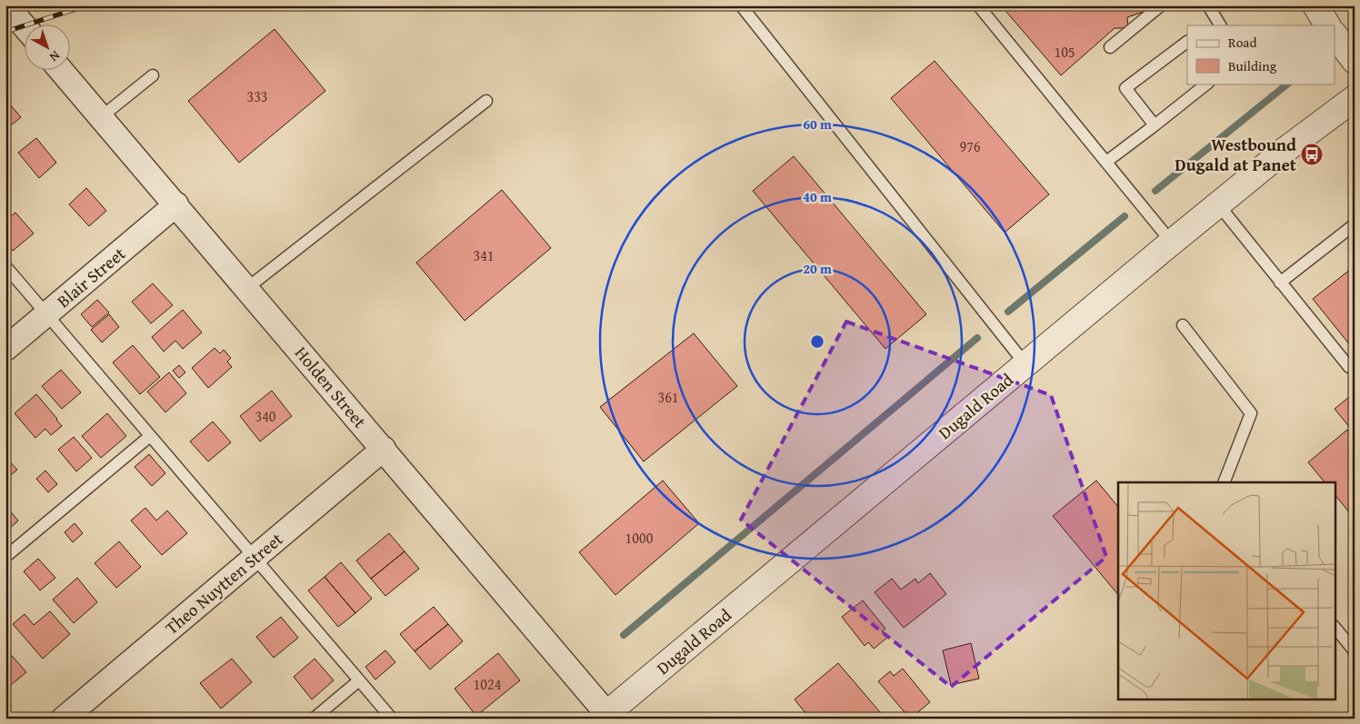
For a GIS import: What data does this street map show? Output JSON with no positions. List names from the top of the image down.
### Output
{
  "streets": {
    "street": [
      "Blair Street",
      "Holden Street",
      "Dugald Road",
      "Theo Nuytten Street"
    ]
  },
  "crossings": [
    ["Blair Street", "Holden Street"],
    ["Holden Street", "Dugald Road"],
    ["Holden Street", "Theo Nuytten Street"]
  ],
  "places": {
    "bus stop": ["Westbound Dugald at Panet"]
  },
  "house_numbers": [
    "105",
    "333",
    "976",
    "341",
    "361",
    "340",
    "1000",
    "1024"
  ],
  "legend": ["Road", "Building"],
  "north": "bottom right",
  "rings": ["60 m", "40 m", "20 m"]
}
